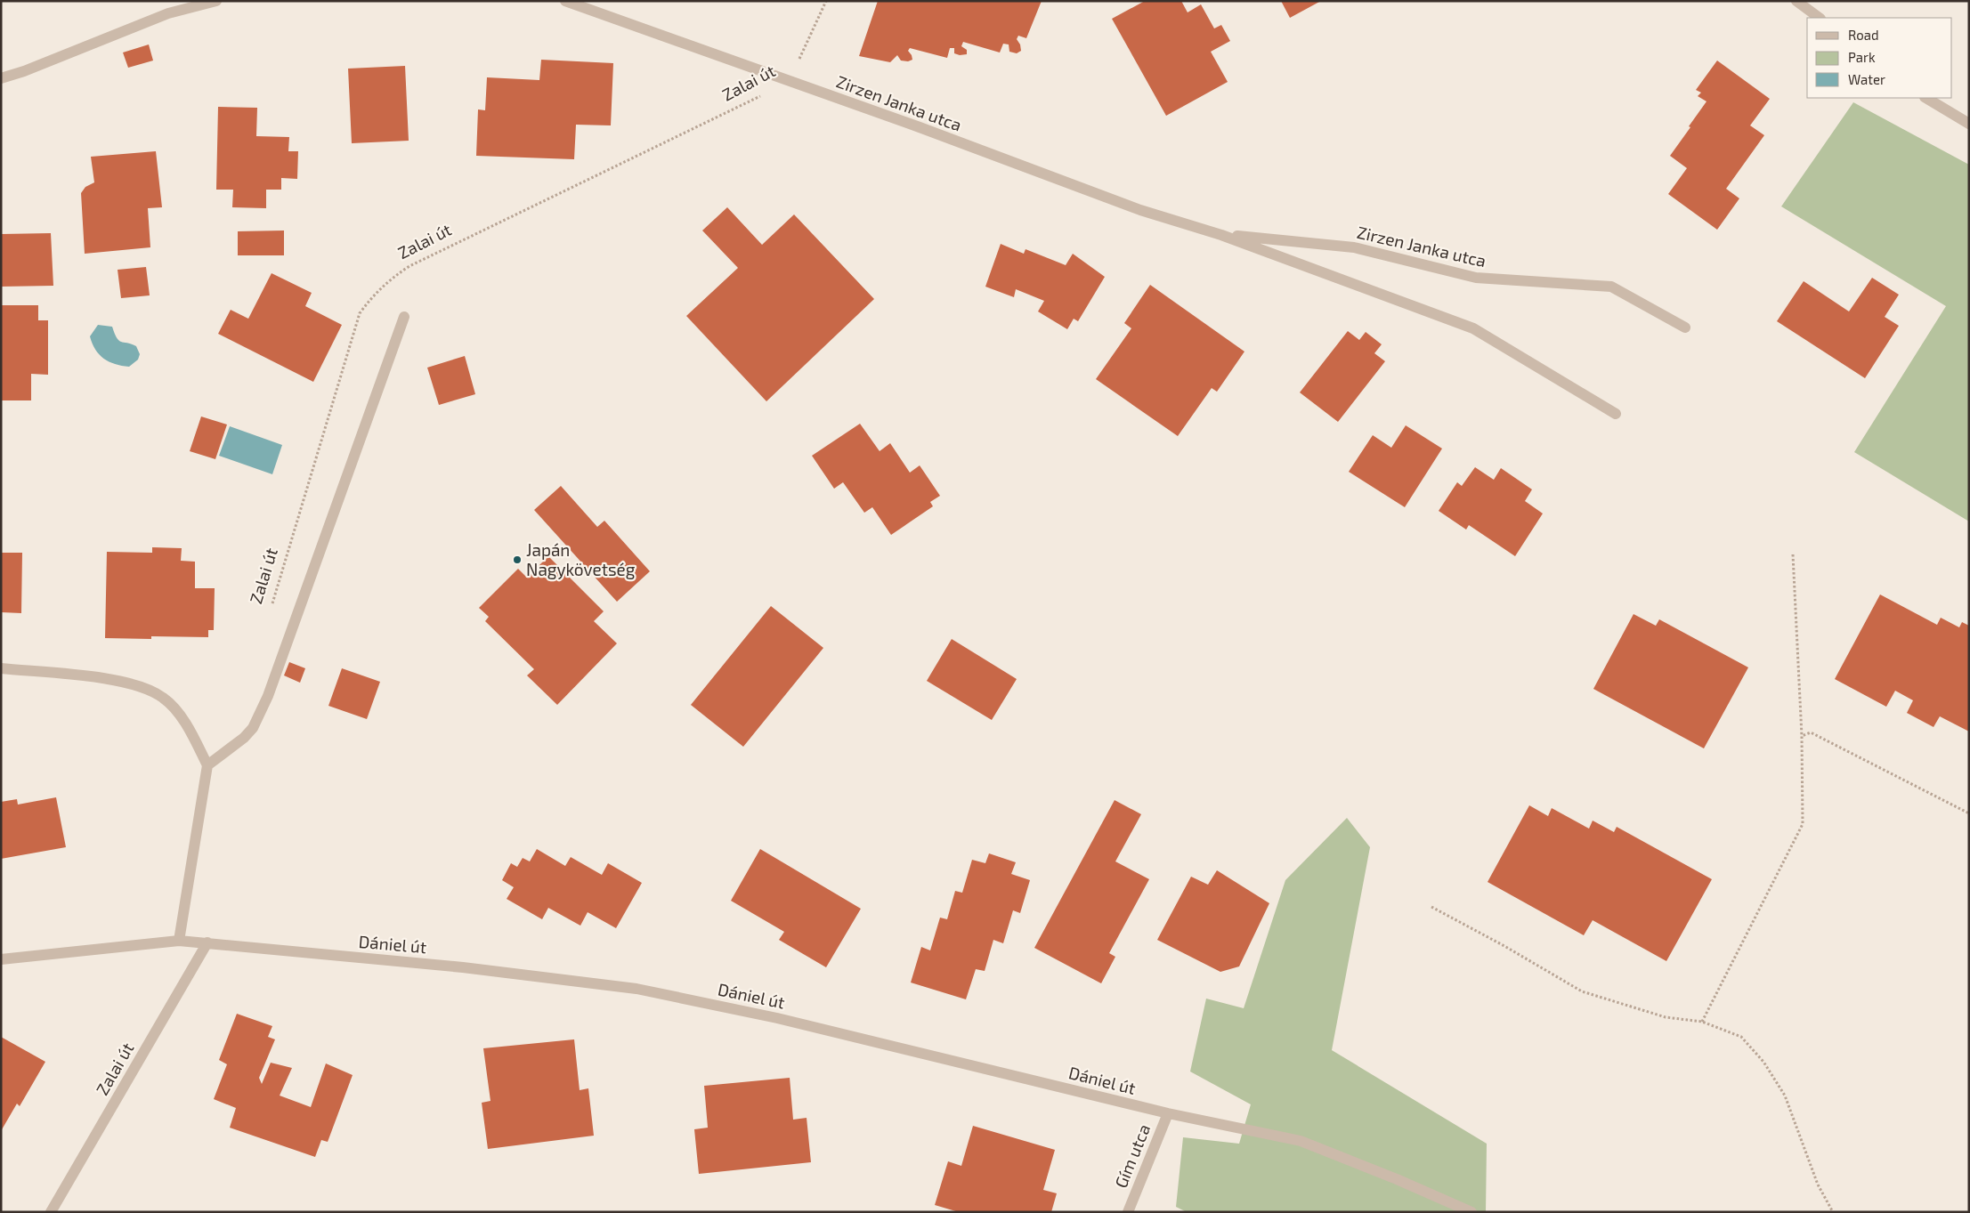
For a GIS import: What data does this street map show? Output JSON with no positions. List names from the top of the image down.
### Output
{
  "streets": {
    "street": [
      "Zalai út",
      "Zirzen Janka utca",
      "Dániel út",
      "Gím utca"
    ]
  },
  "crossings": [
    ["Zalai út", "Zirzen Janka utca"],
    ["Zalai út", "Dániel út"],
    ["Dániel út", "Gím utca"]
  ],
  "places": ["Japán Nagykövetség"],
  "legend": ["Road", "Park", "Water"]
}
